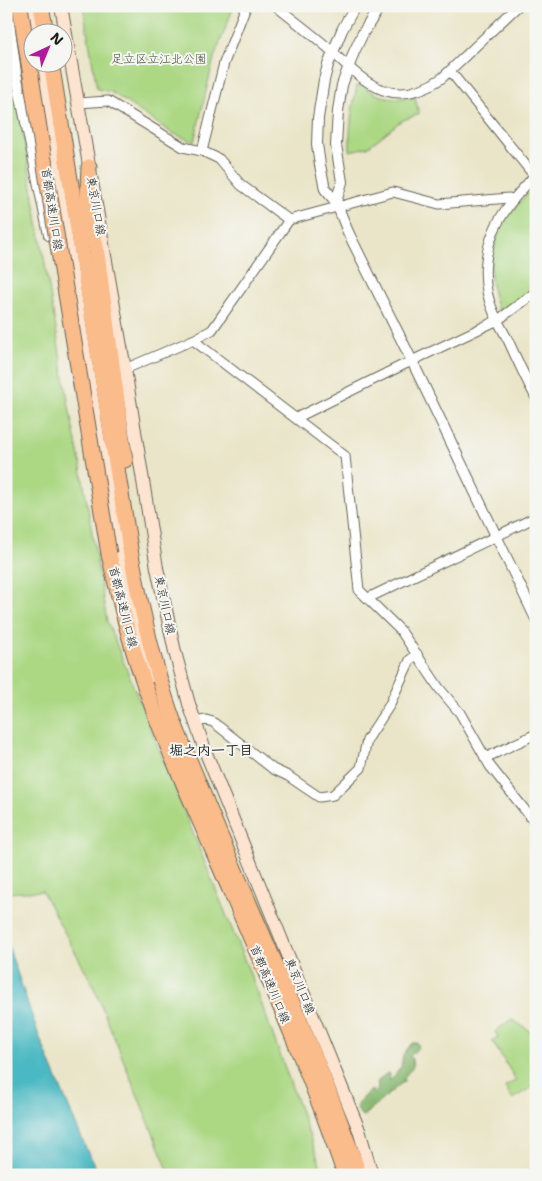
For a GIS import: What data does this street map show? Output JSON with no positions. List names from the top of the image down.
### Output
{
  "streets": {
    "highway": ["首都高速川口線"],
    "main road": ["東京川口線"]
  },
  "districts": ["堀之内一丁目"],
  "parks": ["足立区立江北公園"],
  "north": "top right"
}
